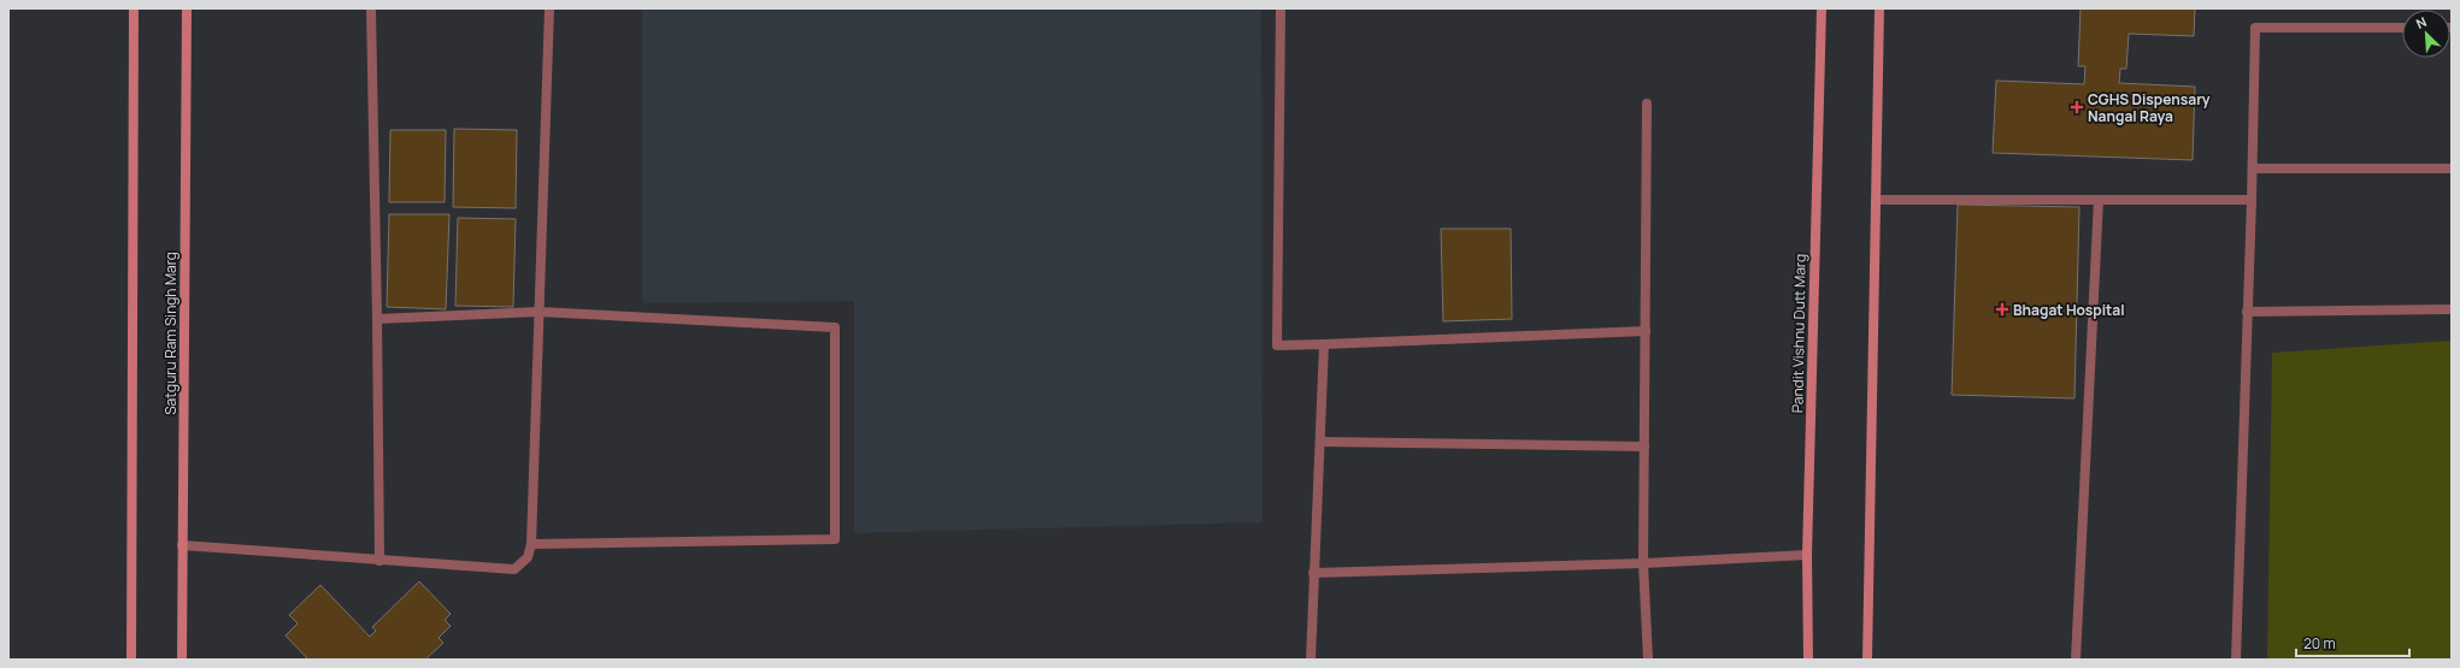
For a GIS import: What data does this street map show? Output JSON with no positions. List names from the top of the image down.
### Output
{
  "streets": {
    "main road": ["Satguru Ram Singh Marg", "Pandit Vishnu Dutt Marg"]
  },
  "places": {
    "health": ["CGHS Dispensary Nangal Raya", "Bhagat Hospital"]
  },
  "scale_bar": "20 m",
  "north": "top left"
}
